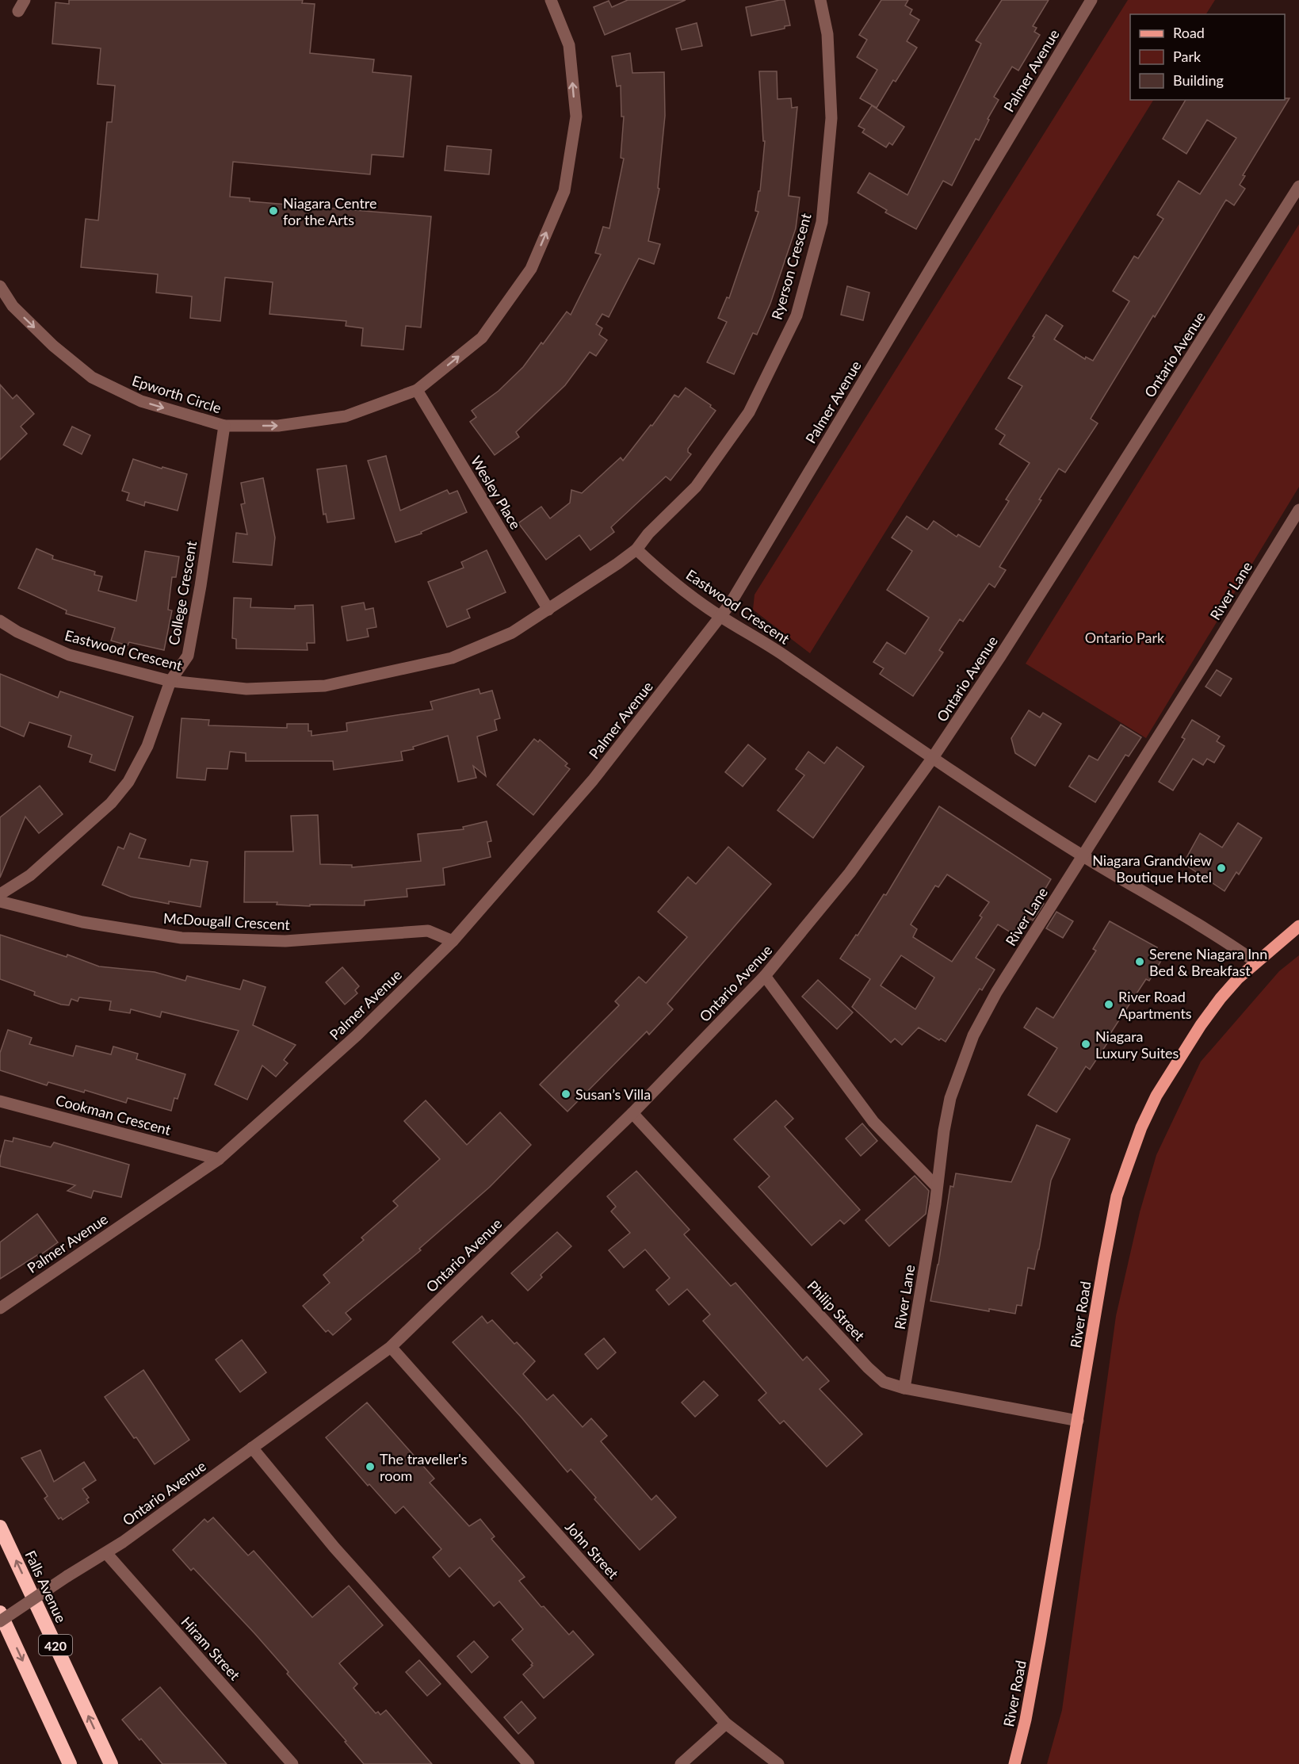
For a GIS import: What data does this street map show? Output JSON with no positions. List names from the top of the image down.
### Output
{
  "streets": {
    "highway": ["Falls Avenue", "420"],
    "main road": ["River Road"],
    "street": [
      "Palmer Avenue",
      "Ryerson Crescent",
      "Ontario Avenue",
      "Epworth Circle",
      "Wesley Place",
      "River Lane",
      "College Crescent",
      "Eastwood Crescent",
      "McDougall Crescent",
      "Cookman Crescent",
      "Philip Street",
      "John Street",
      "Hiram Street"
    ]
  },
  "crossings": [
    ["Palmer Avenue", "Eastwood Crescent"],
    ["Palmer Avenue", "McDougall Crescent"],
    ["Palmer Avenue", "Cookman Crescent"],
    ["Ryerson Crescent", "Eastwood Crescent"],
    ["Ontario Avenue", "Eastwood Crescent"],
    ["Ontario Avenue", "Philip Street"],
    ["Ontario Avenue", "John Street"],
    ["Ontario Avenue", "Hiram Street"],
    ["Epworth Circle", "Wesley Place"],
    ["Epworth Circle", "College Crescent"],
    ["Wesley Place", "Eastwood Crescent"],
    ["River Lane", "Eastwood Crescent"],
    ["River Lane", "Philip Street"],
    ["College Crescent", "Eastwood Crescent"],
    ["Eastwood Crescent", "River Road"],
    ["Philip Street", "River Road"]
  ],
  "parks": ["Ontario Park"],
  "places": [
    "Niagara Centre for the Arts",
    "Niagara Grandview Boutique Hotel",
    "Serene Niagara Inn Bed & Breakfast",
    "River Road Apartments",
    "Niagara Luxury Suites",
    "Susan’s Villa",
    "The traveller's room"
  ],
  "legend": ["Road", "Park", "Building"]
}
